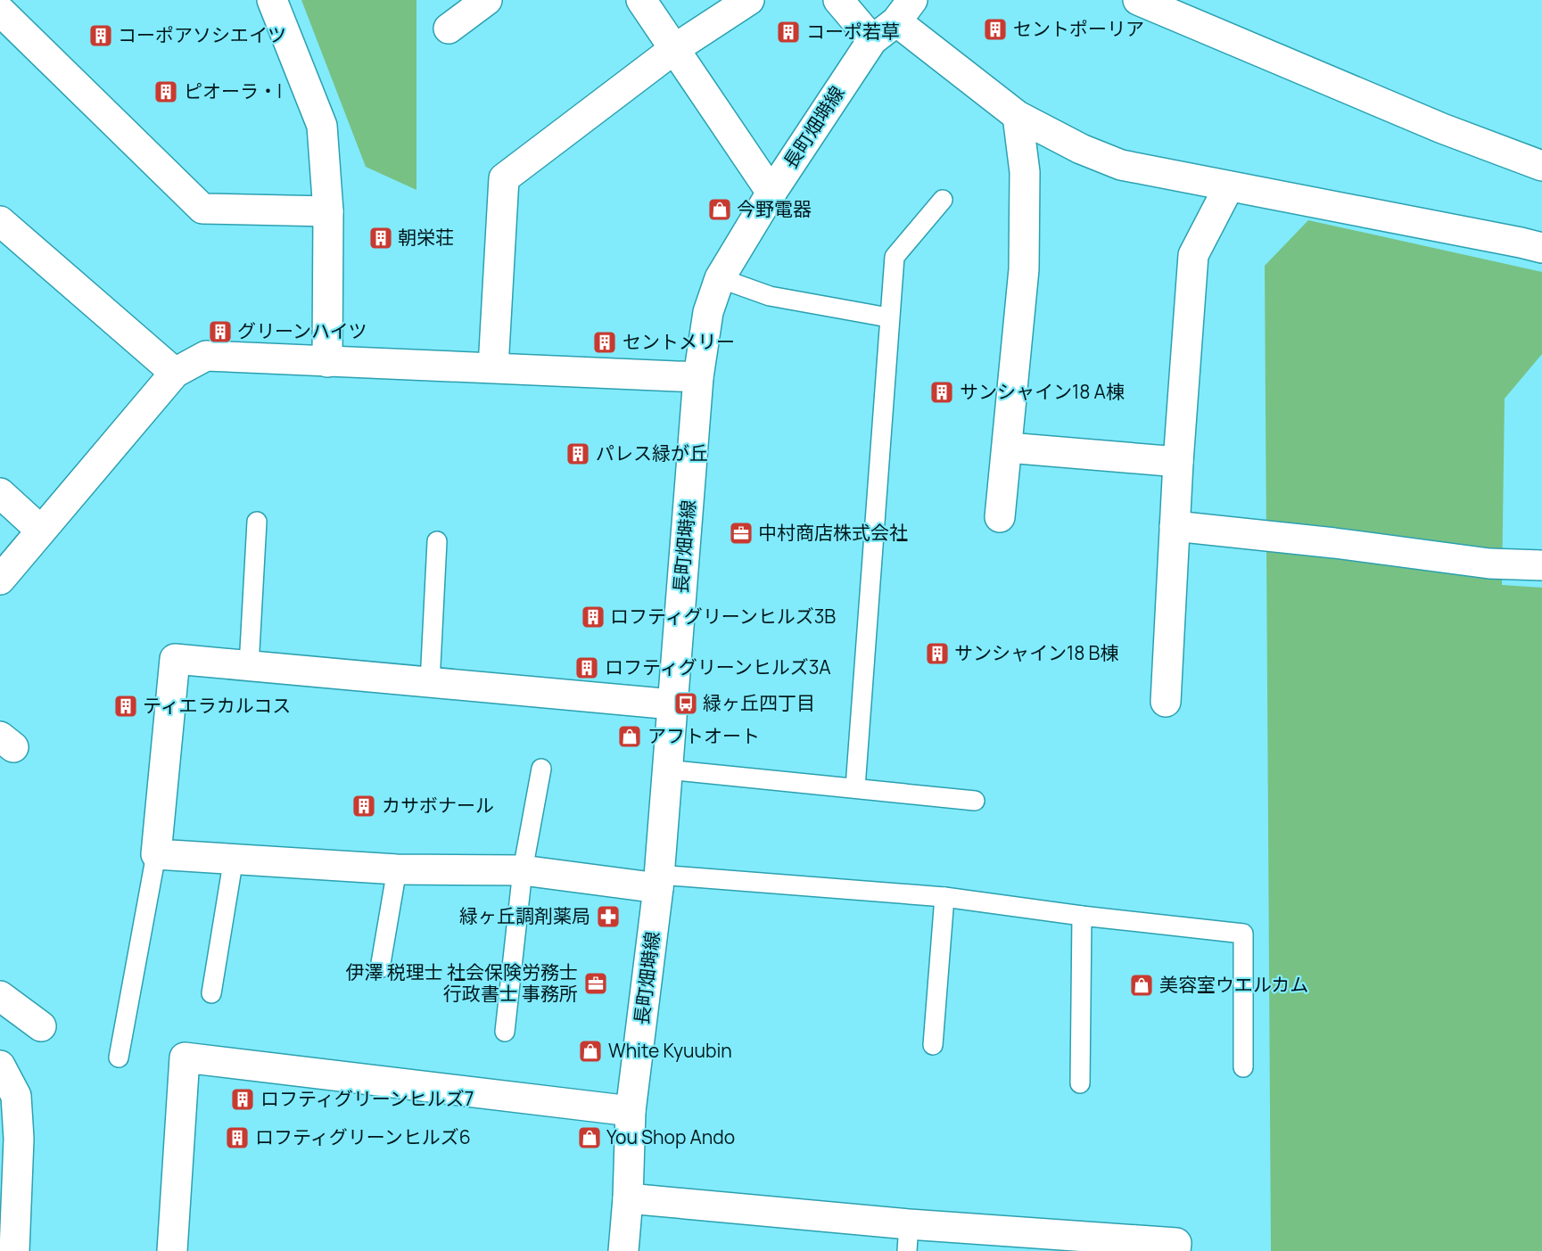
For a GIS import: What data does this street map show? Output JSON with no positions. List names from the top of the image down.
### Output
{
  "streets": {
    "street": ["長町畑塒線"]
  },
  "places": {
    "building": [
      "セントポーリア",
      "コーポ若草",
      "コーポアソシエイツ",
      "ピオーラ・I",
      "朝栄荘",
      "グリーンハイツ",
      "セントメリー",
      "サンシャイン18 A棟",
      "パレス緑が丘",
      "ロフティグリーンヒルズ3B",
      "サンシャイン18 B棟",
      "ロフティグリーンヒルズ3A",
      "ティエラカルコス",
      "カサボナール",
      "ロフティグリーンヒルズ7",
      "ロフティグリーンヒルズ6"
    ],
    "shop": [
      "今野電器",
      "アフトオート",
      "美容室ウエルカム",
      "White Kyuubin",
      "You Shop Ando"
    ],
    "office": ["中村商店株式会社", "伊澤 税理士 社会保険労務士 行政書士 事務所"],
    "bus stop": ["緑ヶ丘四丁目"],
    "pharmacy": ["緑ヶ丘調剤薬局"]
  }
}
